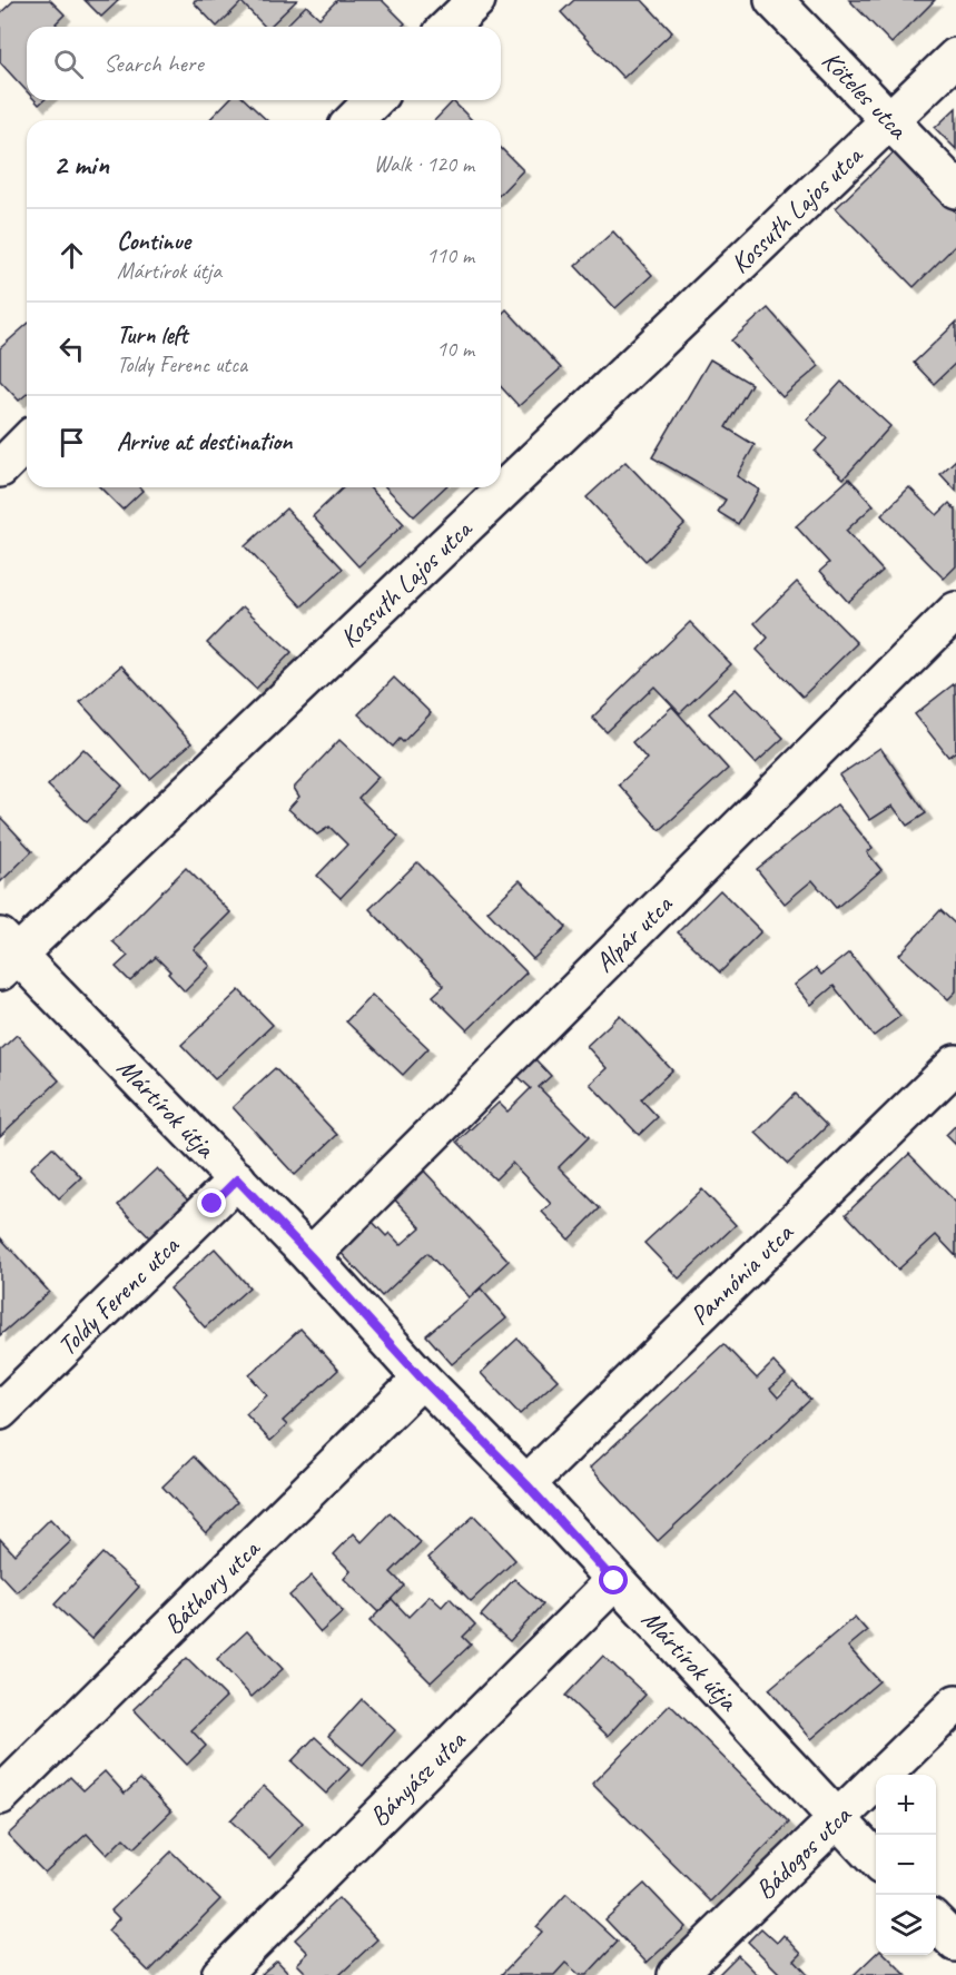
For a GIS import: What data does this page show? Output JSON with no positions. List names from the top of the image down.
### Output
{
  "streets": {
    "street": [
      "Köteles utca",
      "Kossuth Lajos utca",
      "Alpár utca",
      "Mártírok útja",
      "Pannónia utca",
      "Toldy Ferenc utca",
      "Báthory utca",
      "Bányász utca",
      "Bádogos utca"
    ]
  },
  "crossings": [
    ["Köteles utca", "Kossuth Lajos utca"],
    ["Kossuth Lajos utca", "Mártírok útja"],
    ["Alpár utca", "Mártírok útja"],
    ["Mártírok útja", "Pannónia utca"],
    ["Mártírok útja", "Toldy Ferenc utca"],
    ["Mártírok útja", "Báthory utca"],
    ["Mártírok útja", "Bányász utca"],
    ["Mártírok útja", "Bádogos utca"]
  ],
  "page": {
    "search": "Search here",
    "heading": ["2 min", "Walk · 120 m"],
    "list": [
      ["Continue", "Mártírok útja", "110 m"],
      ["Turn left", "Toldy Ferenc utca", "10 m"],
      "Arrive at destination"
    ],
    "map_buttons": ["+", "−"]
  }
}
